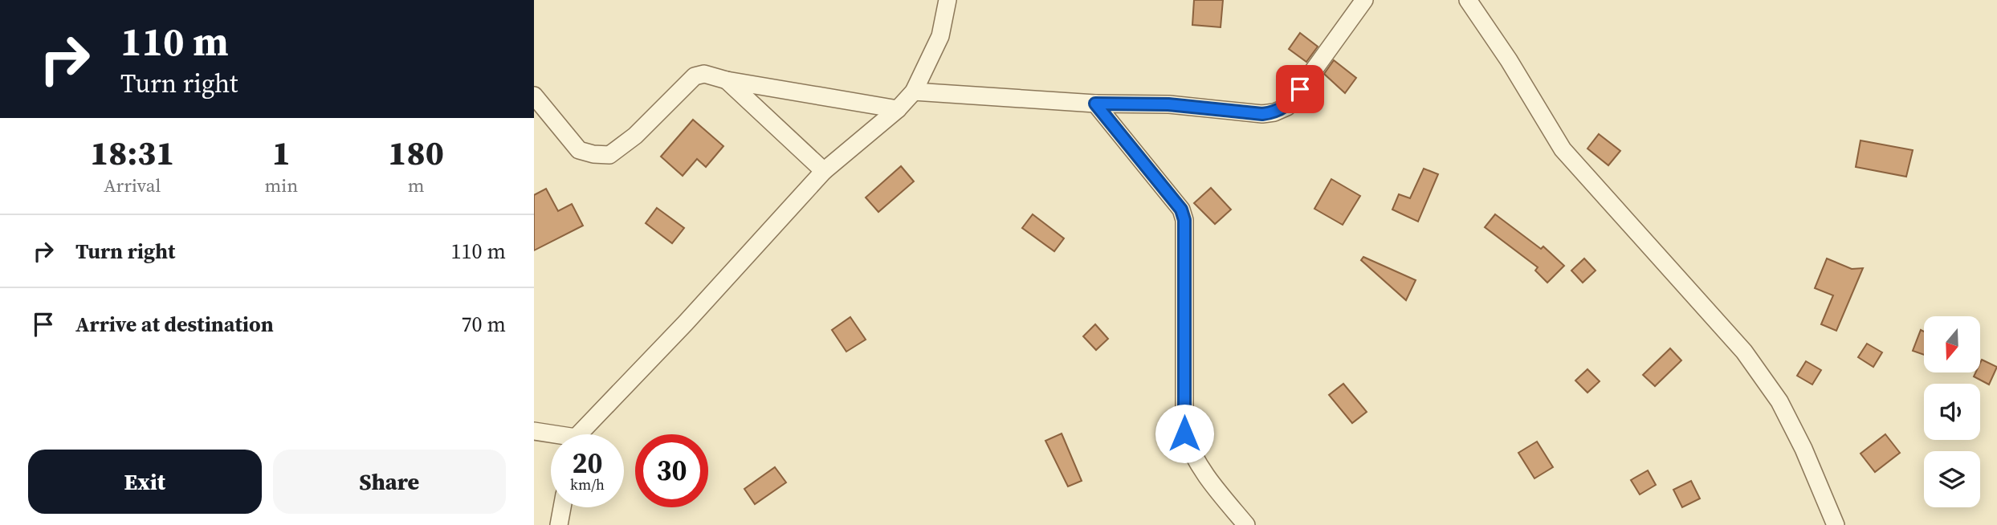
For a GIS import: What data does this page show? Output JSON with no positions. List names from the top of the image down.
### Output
{
  "north": "bottom",
  "page": {
    "turn": ["110 m", "Turn right"],
    "eta": [
      "18:31",
      "Arrival",
      "1",
      "min",
      "180",
      "m"
    ],
    "list": [
      {
        "name": "Turn right",
        "value": "110 m"
      },
      {
        "name": "Arrive at destination",
        "value": "70 m"
      }
    ],
    "speed": "20 km/h",
    "limit": "30",
    "buttons": ["Exit", "Share"]
  }
}
